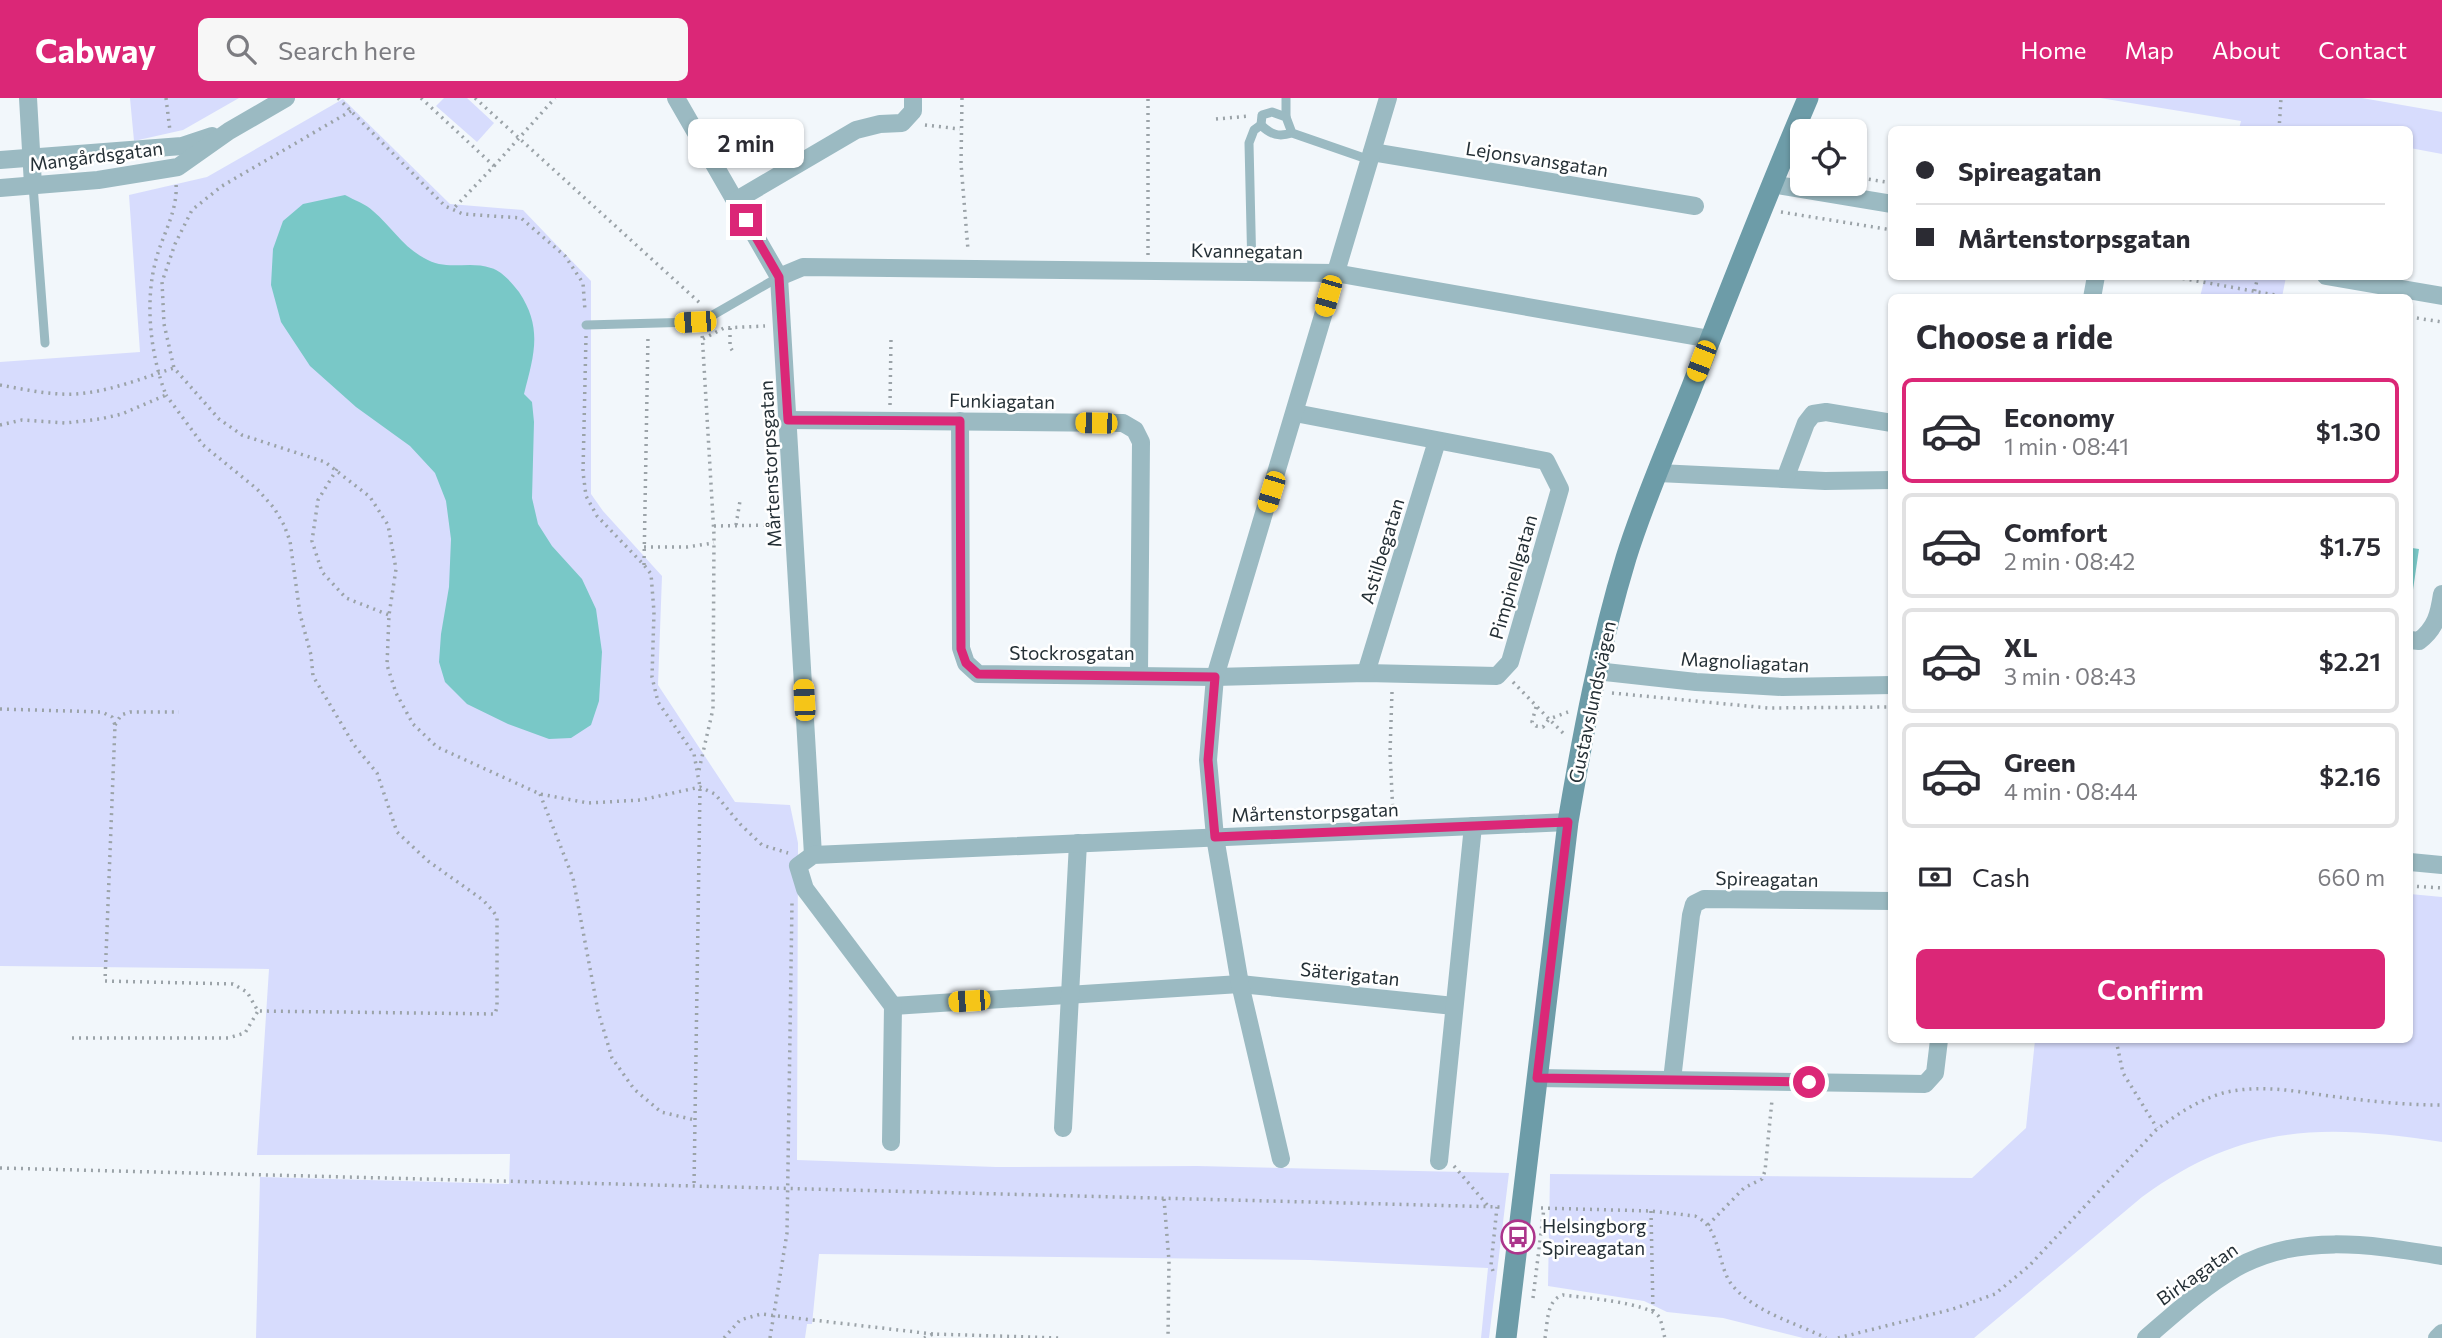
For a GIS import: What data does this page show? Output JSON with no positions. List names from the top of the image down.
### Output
{
  "streets": {
    "street": [
      "Mangårdsgatan",
      "Lejonsvansgatan",
      "Kvannegatan",
      "Funkiagatan",
      "Mårtenstorpsgatan",
      "Astilbegatan",
      "Pimpinellgatan",
      "Stockrosgatan",
      "Magnoliagatan",
      "Gustavslundsvägen",
      "Spireagatan",
      "Säterigatan",
      "Birkagatan"
    ]
  },
  "crossings": [
    ["Kvannegatan", "Mårtenstorpsgatan"],
    ["Kvannegatan", "Gustavslundsvägen"],
    ["Funkiagatan", "Mårtenstorpsgatan"],
    ["Funkiagatan", "Stockrosgatan"],
    ["Mårtenstorpsgatan", "Gustavslundsvägen"],
    ["Astilbegatan", "Pimpinellgatan"],
    ["Pimpinellgatan", "Stockrosgatan"],
    ["Magnoliagatan", "Gustavslundsvägen"]
  ],
  "places": {
    "bus stop": ["Helsingborg Spireagatan"]
  },
  "page": {
    "header": "Cabway",
    "search": "Search here",
    "nav": [
      "Home",
      "Map",
      "About",
      "Contact"
    ],
    "bubble": "2 min",
    "banner": ["Spireagatan", "Mårtenstorpsgatan"],
    "heading": "Choose a ride",
    "list": [
      {
        "name": "Economy",
        "note": "1 min · 08:41",
        "value": "$1.30"
      },
      {
        "name": "Comfort",
        "note": "2 min · 08:42",
        "value": "$1.75"
      },
      {
        "name": "XL",
        "note": "3 min · 08:43",
        "value": "$2.21"
      },
      {
        "name": "Green",
        "note": "4 min · 08:44",
        "value": "$2.16"
      }
    ],
    "pay": ["Cash", "660 m"],
    "buttons": "Confirm"
  }
}
